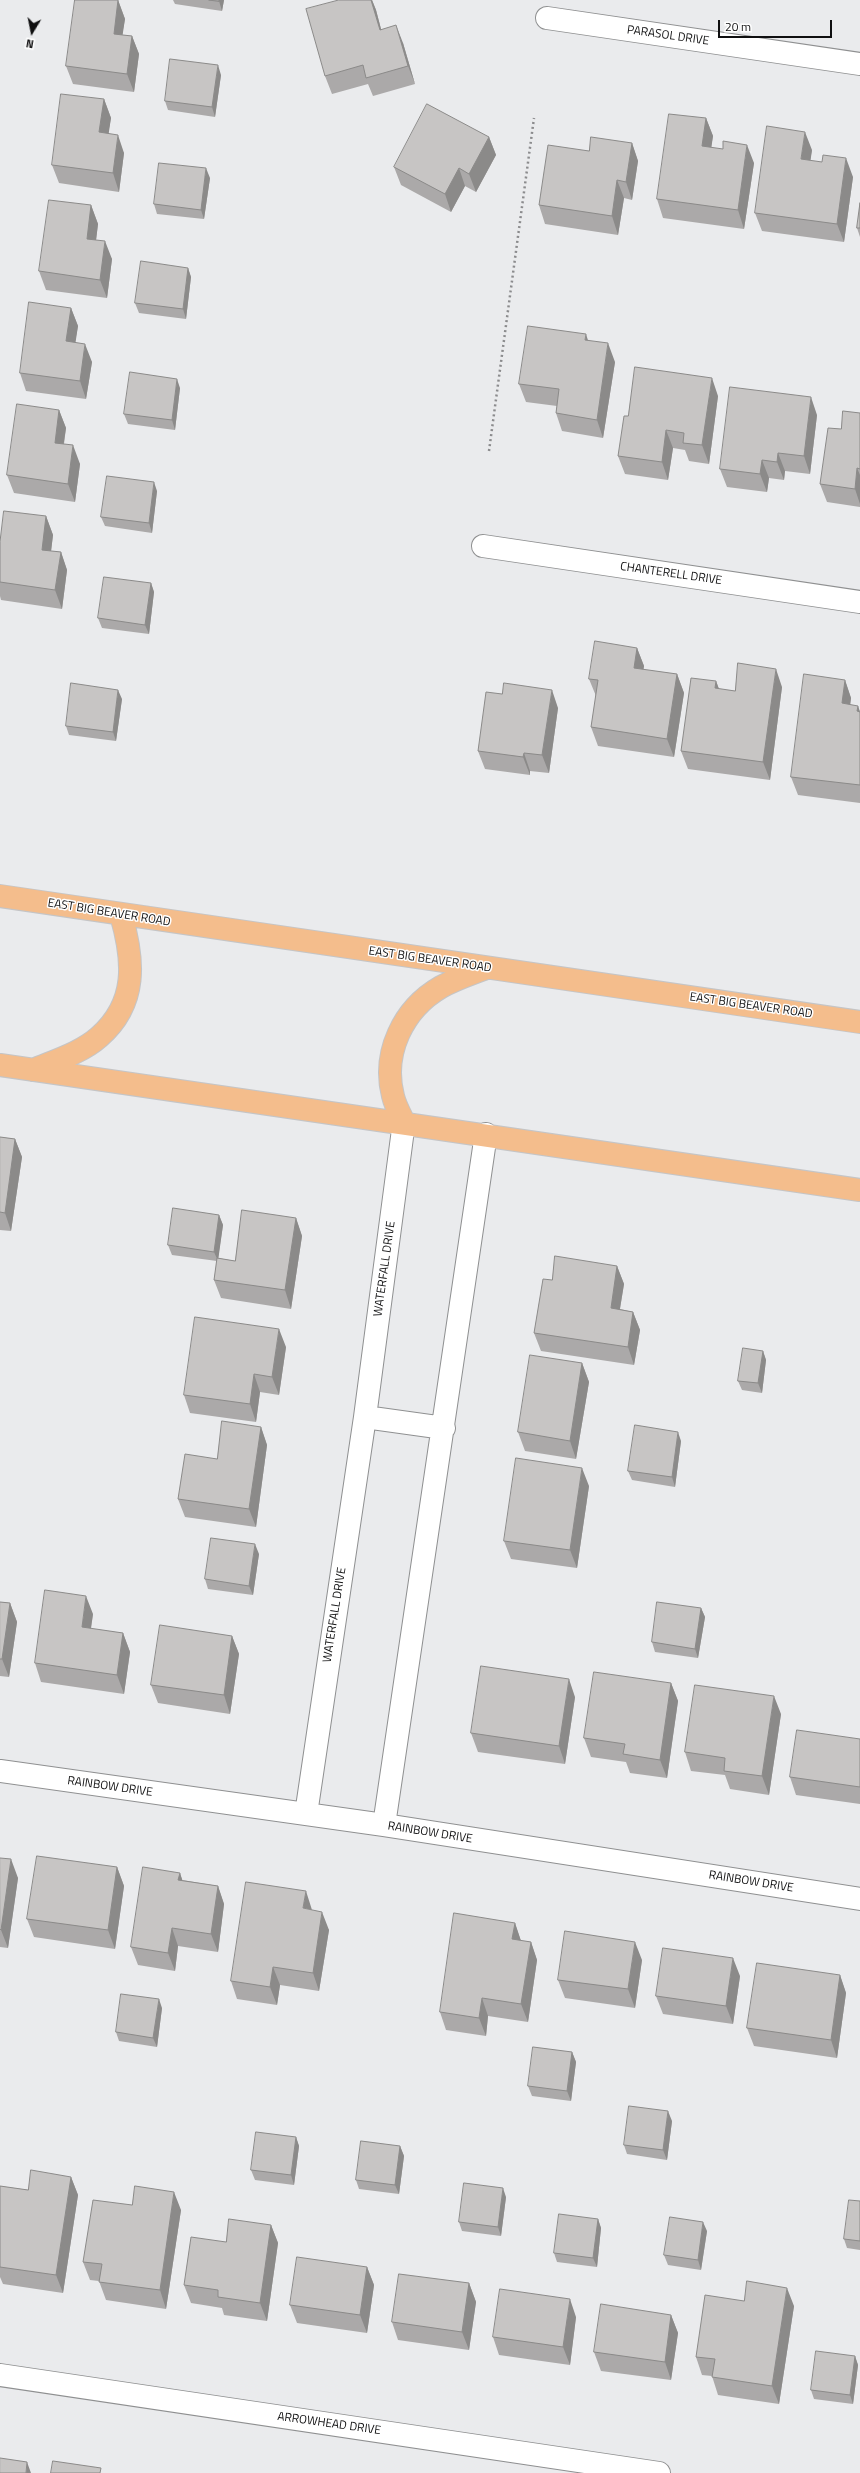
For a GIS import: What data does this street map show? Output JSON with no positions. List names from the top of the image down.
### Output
{
  "streets": {
    "main road": ["EAST BIG BEAVER ROAD"],
    "street": [
      "PARASOL DRIVE",
      "CHANTERELL DRIVE",
      "WATERFALL DRIVE",
      "RAINBOW DRIVE",
      "ARROWHEAD DRIVE"
    ]
  },
  "crossings": [
    ["WATERFALL DRIVE", "RAINBOW DRIVE"]
  ],
  "scale_bar": "20 m",
  "north": "bottom"
}
